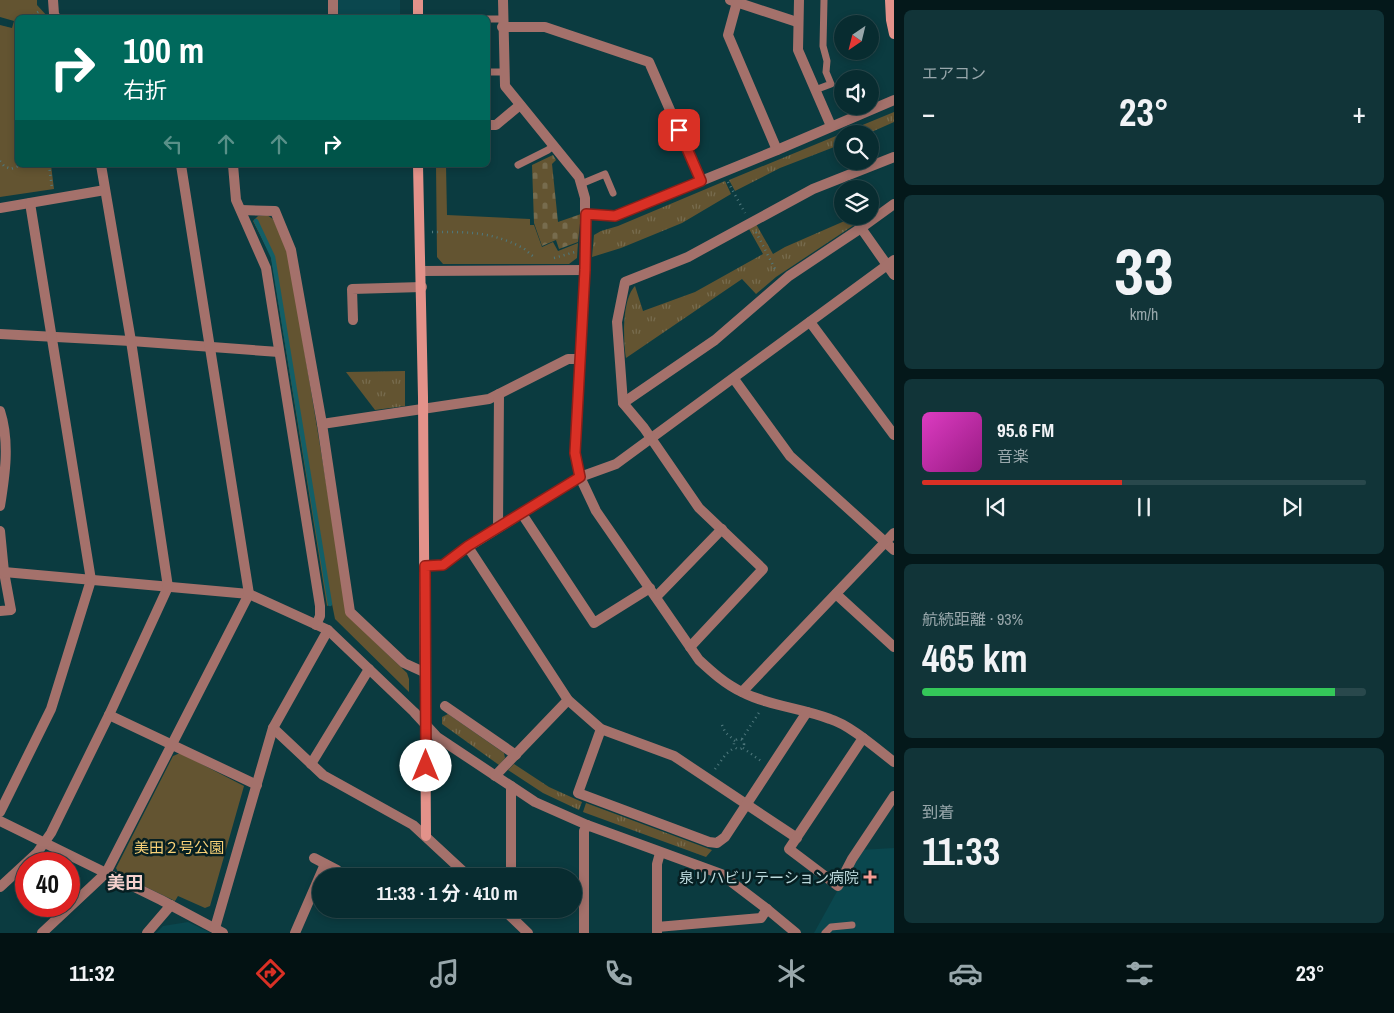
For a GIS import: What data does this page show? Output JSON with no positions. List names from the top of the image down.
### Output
{
  "districts": ["美田"],
  "parks": ["美田２号公園"],
  "places": {
    "health": ["泉リハビリテーション病院"]
  },
  "north": "bottom left",
  "page": {
    "tile": [
      "エアコン",
      ["33", "km/h"],
      ["航続距離 · 93%", "465 km"],
      ["到着", "11:33"]
    ],
    "turn": ["100 m", "右折"],
    "heat": ["−", "23°", "+"],
    "song": ["95.6 FM", "音楽"],
    "limit": "40",
    "trip": "11:33 · 1 分 · 410 m",
    "tabs": ["11:32", "23°"]
  }
}
